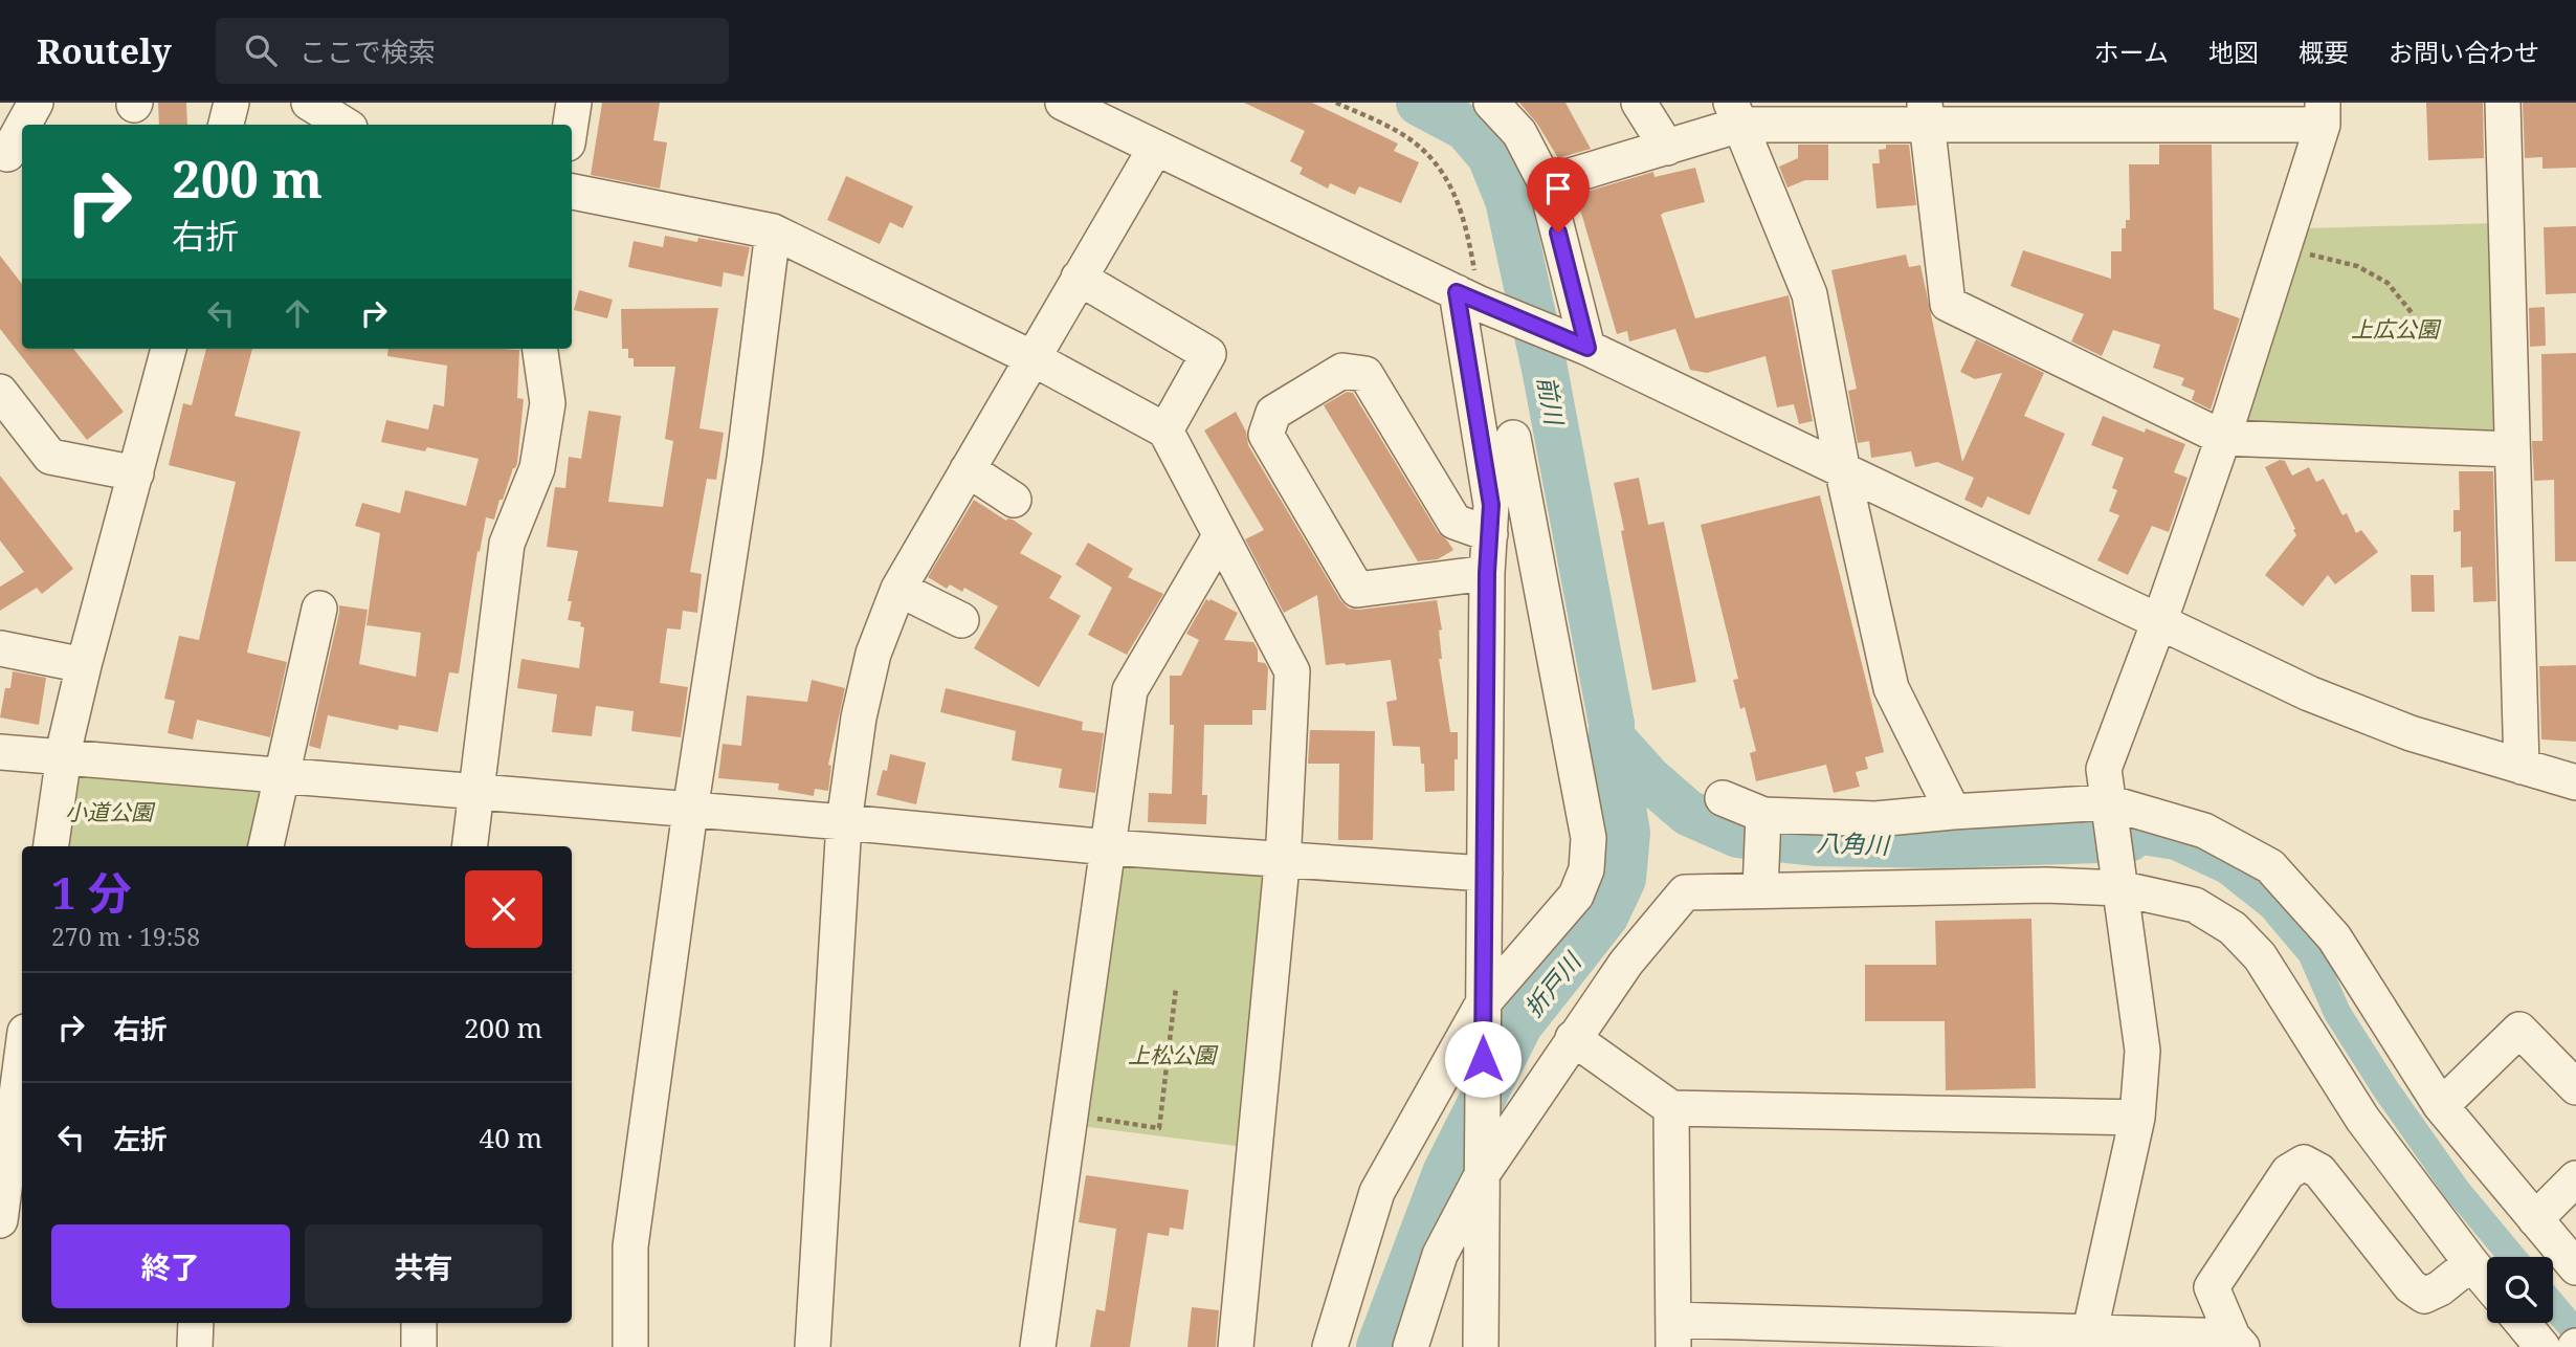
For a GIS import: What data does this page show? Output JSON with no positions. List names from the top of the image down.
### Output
{
  "water": ["前川", "八角川", "折戸川"],
  "parks": ["上広公園", "小道公園", "上松公園"],
  "page": {
    "header": "Routely",
    "search": "ここで検索",
    "nav": [
      "ホーム",
      "地図",
      "概要",
      "お問い合わせ"
    ],
    "turn": ["200 m", "右折"],
    "heading": ["1 分", "270 m · 19:58"],
    "list": [
      {
        "name": "右折",
        "value": "200 m"
      },
      {
        "name": "左折",
        "value": "40 m"
      }
    ],
    "buttons": ["終了", "共有"]
  }
}
